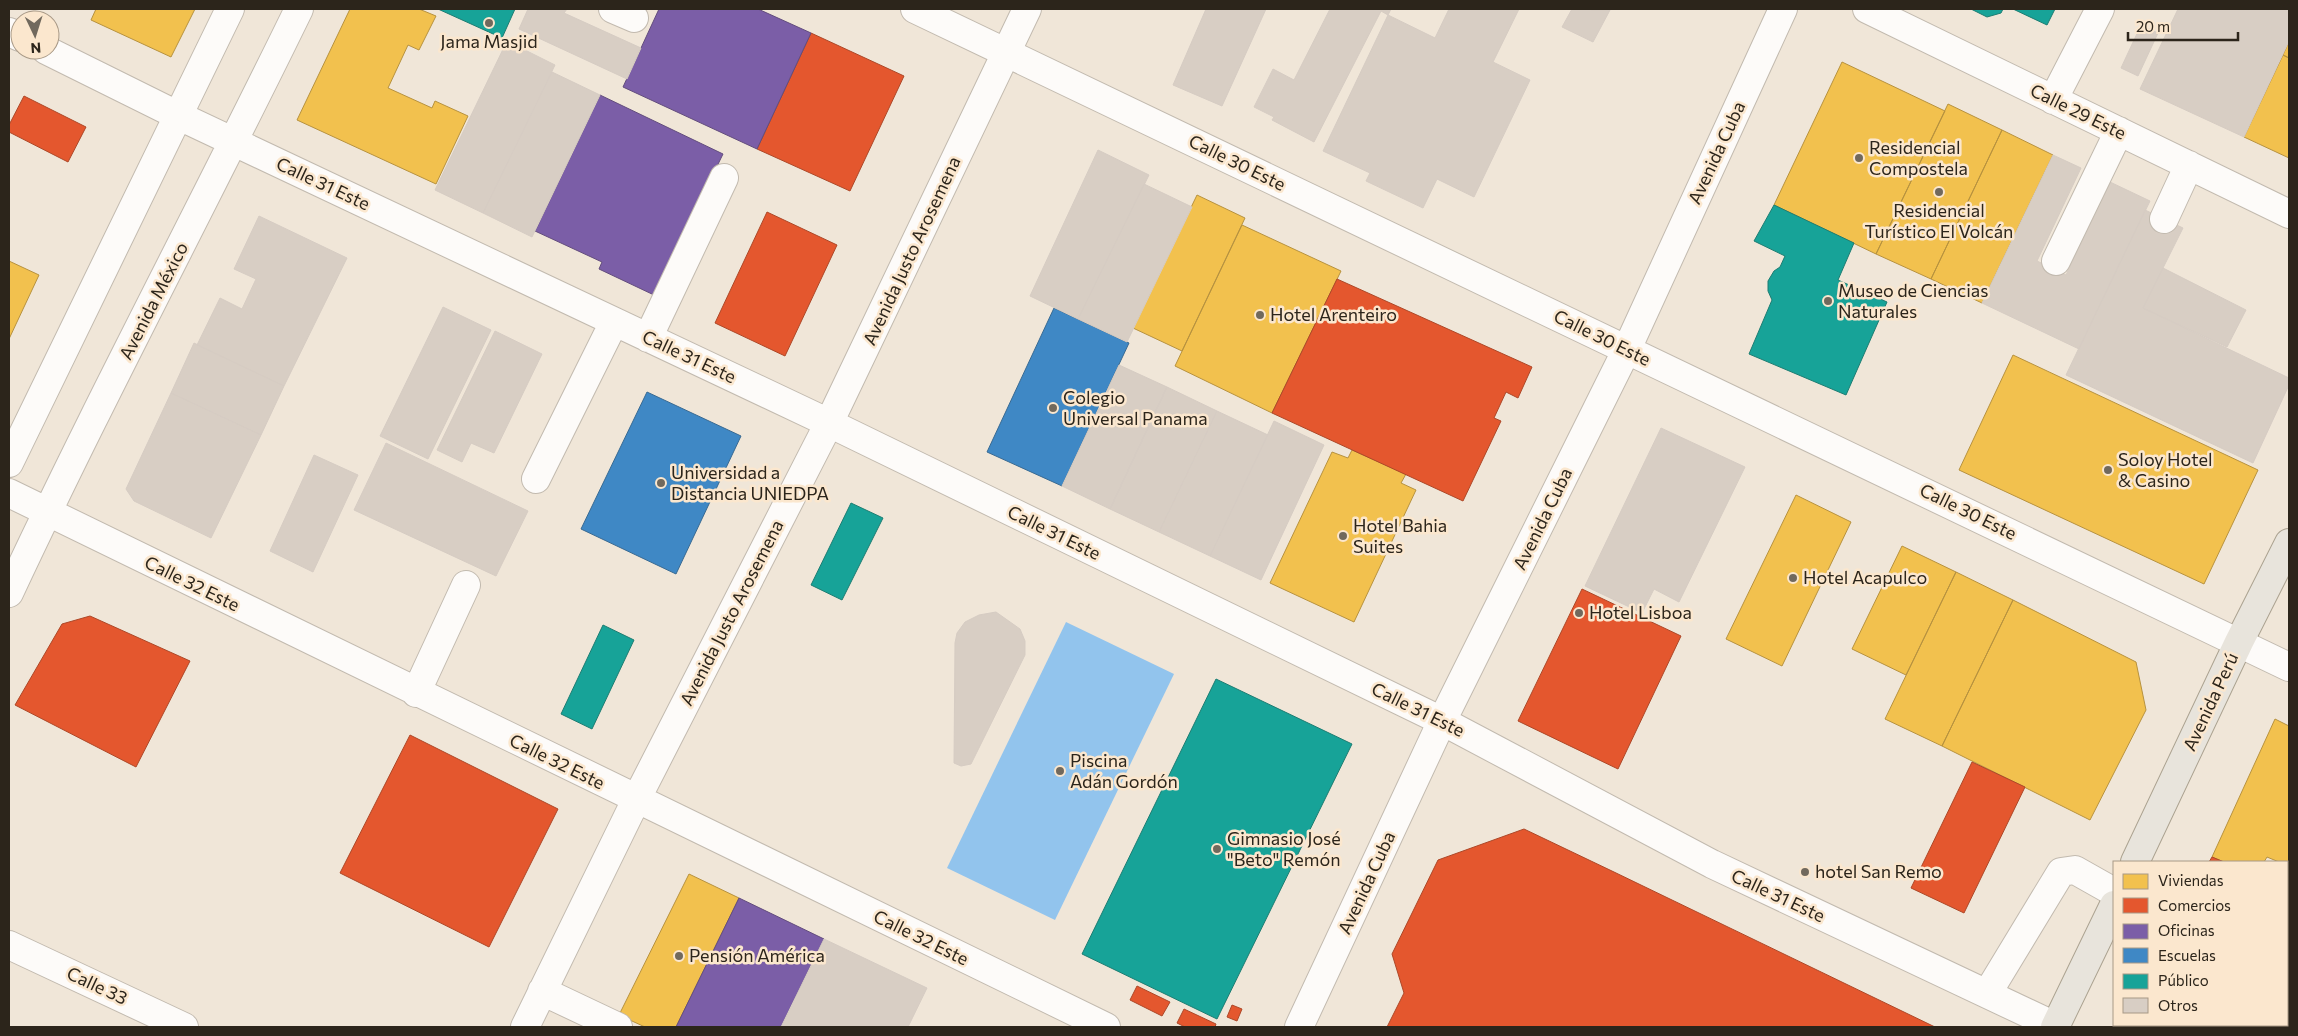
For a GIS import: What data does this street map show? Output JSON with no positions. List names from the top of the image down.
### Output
{
  "streets": {
    "main road": ["Avenida Perú"],
    "street": [
      "Calle 29 Este",
      "Avenida Cuba",
      "Calle 30 Este",
      "Calle 31 Este",
      "Avenida Justo Arosemena",
      "Avenida México",
      "Calle 32 Este",
      "Calle 33"
    ]
  },
  "crossings": [
    ["Avenida Cuba", "Calle 30 Este"],
    ["Avenida Cuba", "Calle 31 Este"],
    ["Calle 30 Este", "Avenida Justo Arosemena"],
    ["Calle 30 Este", "Avenida Perú"],
    ["Calle 31 Este", "Avenida Justo Arosemena"],
    ["Calle 31 Este", "Avenida México"],
    ["Avenida Justo Arosemena", "Calle 32 Este"],
    ["Avenida México", "Calle 32 Este"]
  ],
  "places": [
    "Jama Masjid",
    "Residencial Compostela",
    "Residencial Turístico El Volcán",
    "Museo de Ciencias Naturales",
    "Hotel Arenteiro",
    "Colegio Universal Panama",
    "Soloy Hotel & Casino",
    "Universidad a Distancia UNIEDPA",
    "Hotel Bahia Suites",
    "Hotel Acapulco",
    "Hotel Lisboa",
    "Piscina Adán Gordón",
    "Gimnasio José \"Beto\" Remón",
    "hotel San Remo",
    "Pensión América"
  ],
  "legend": [
    "Viviendas",
    "Comercios",
    "Oficinas",
    "Escuelas",
    "Público",
    "Otros"
  ],
  "scale_bar": "20 m",
  "north": "bottom"
}
